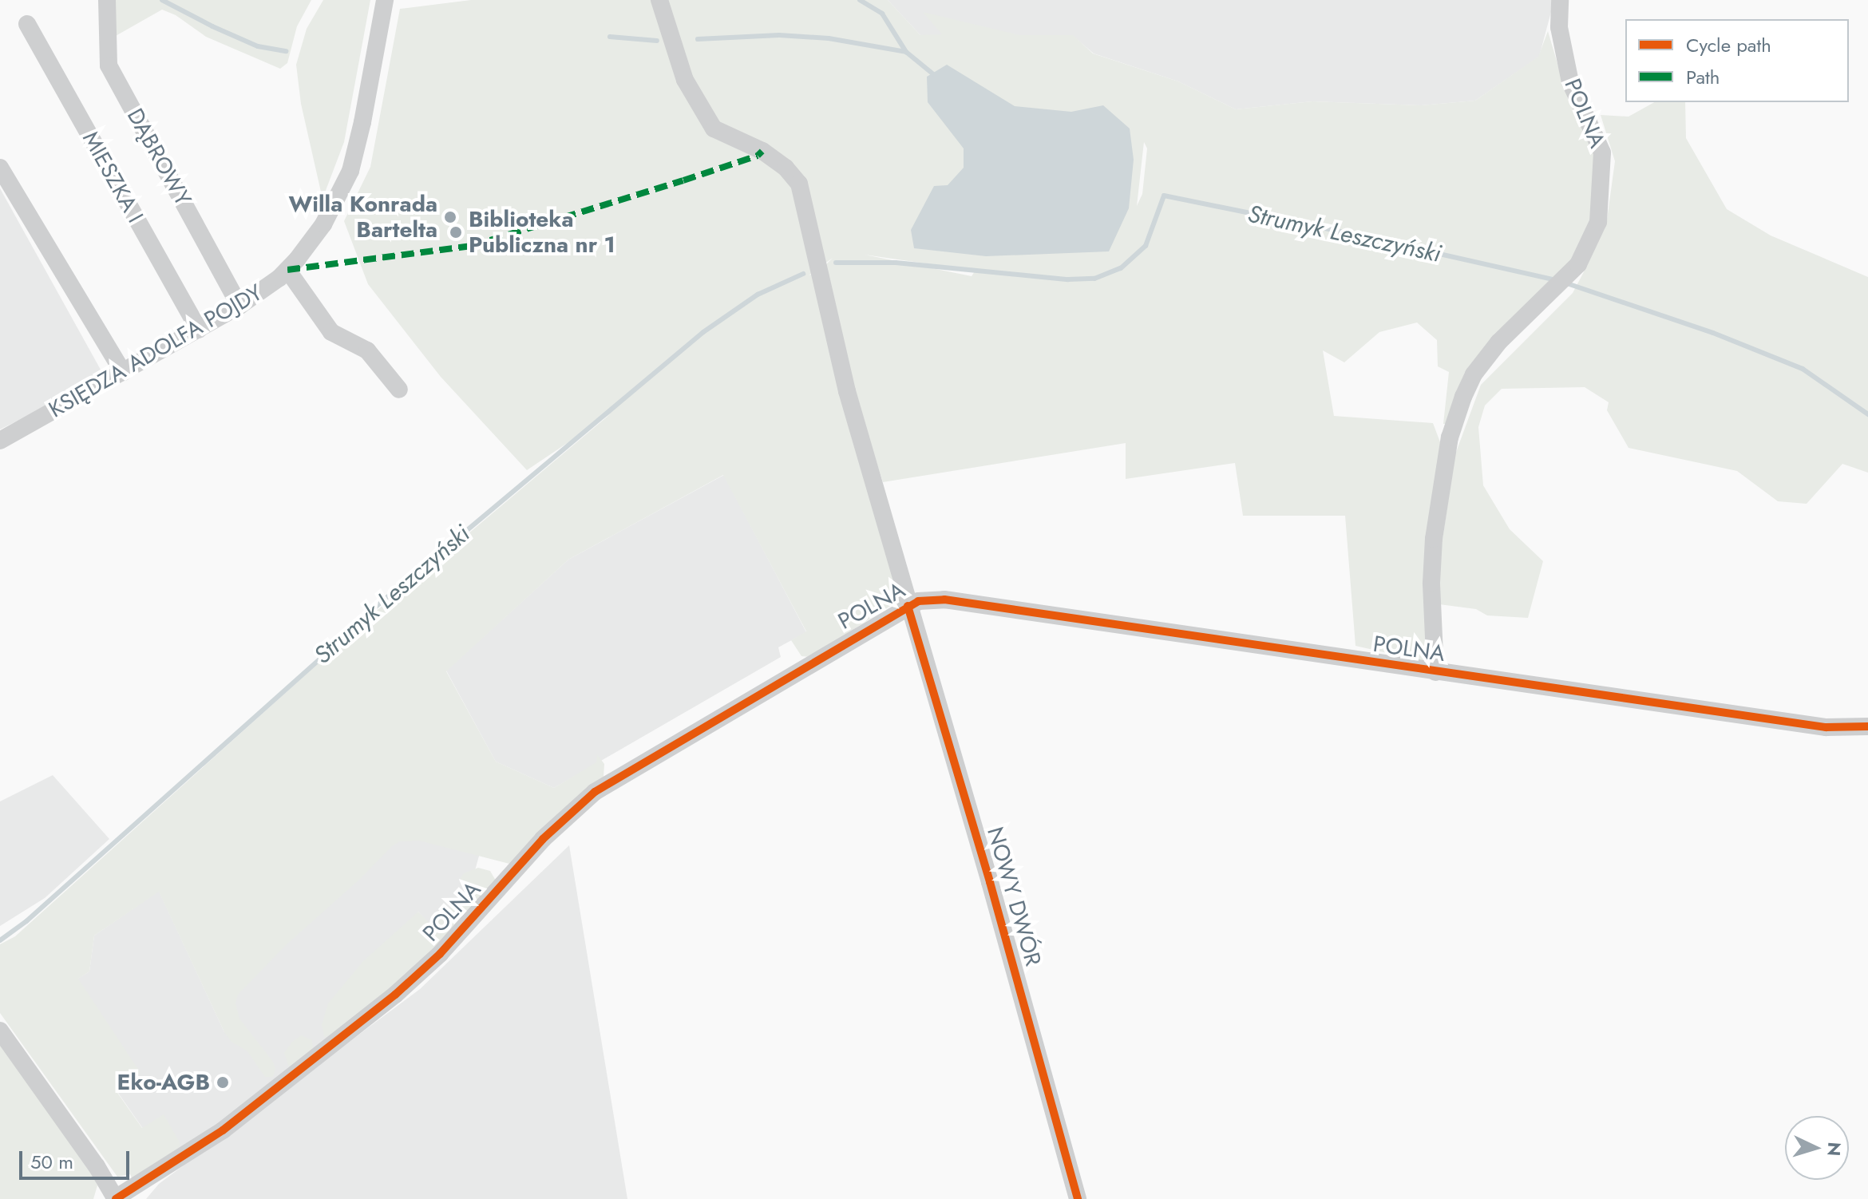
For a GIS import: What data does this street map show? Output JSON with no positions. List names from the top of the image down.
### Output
{
  "streets": {
    "street": [
      "POLNA",
      "DĄBROWY",
      "MIESZKA I",
      "KSIĘDZA ADOLFA POJDY",
      "NOWY DWÓR"
    ]
  },
  "crossings": [
    ["POLNA", "NOWY DWÓR"],
    ["DĄBROWY", "KSIĘDZA ADOLFA POJDY"],
    ["MIESZKA I", "KSIĘDZA ADOLFA POJDY"]
  ],
  "water": ["Strumyk Leszczyński"],
  "places": ["Willa Konrada Bartelta", "Biblioteka Publiczna nr 1", "Eko-AGB"],
  "legend": ["Cycle path", "Path"],
  "scale_bar": "50 m",
  "north": "right"
}
